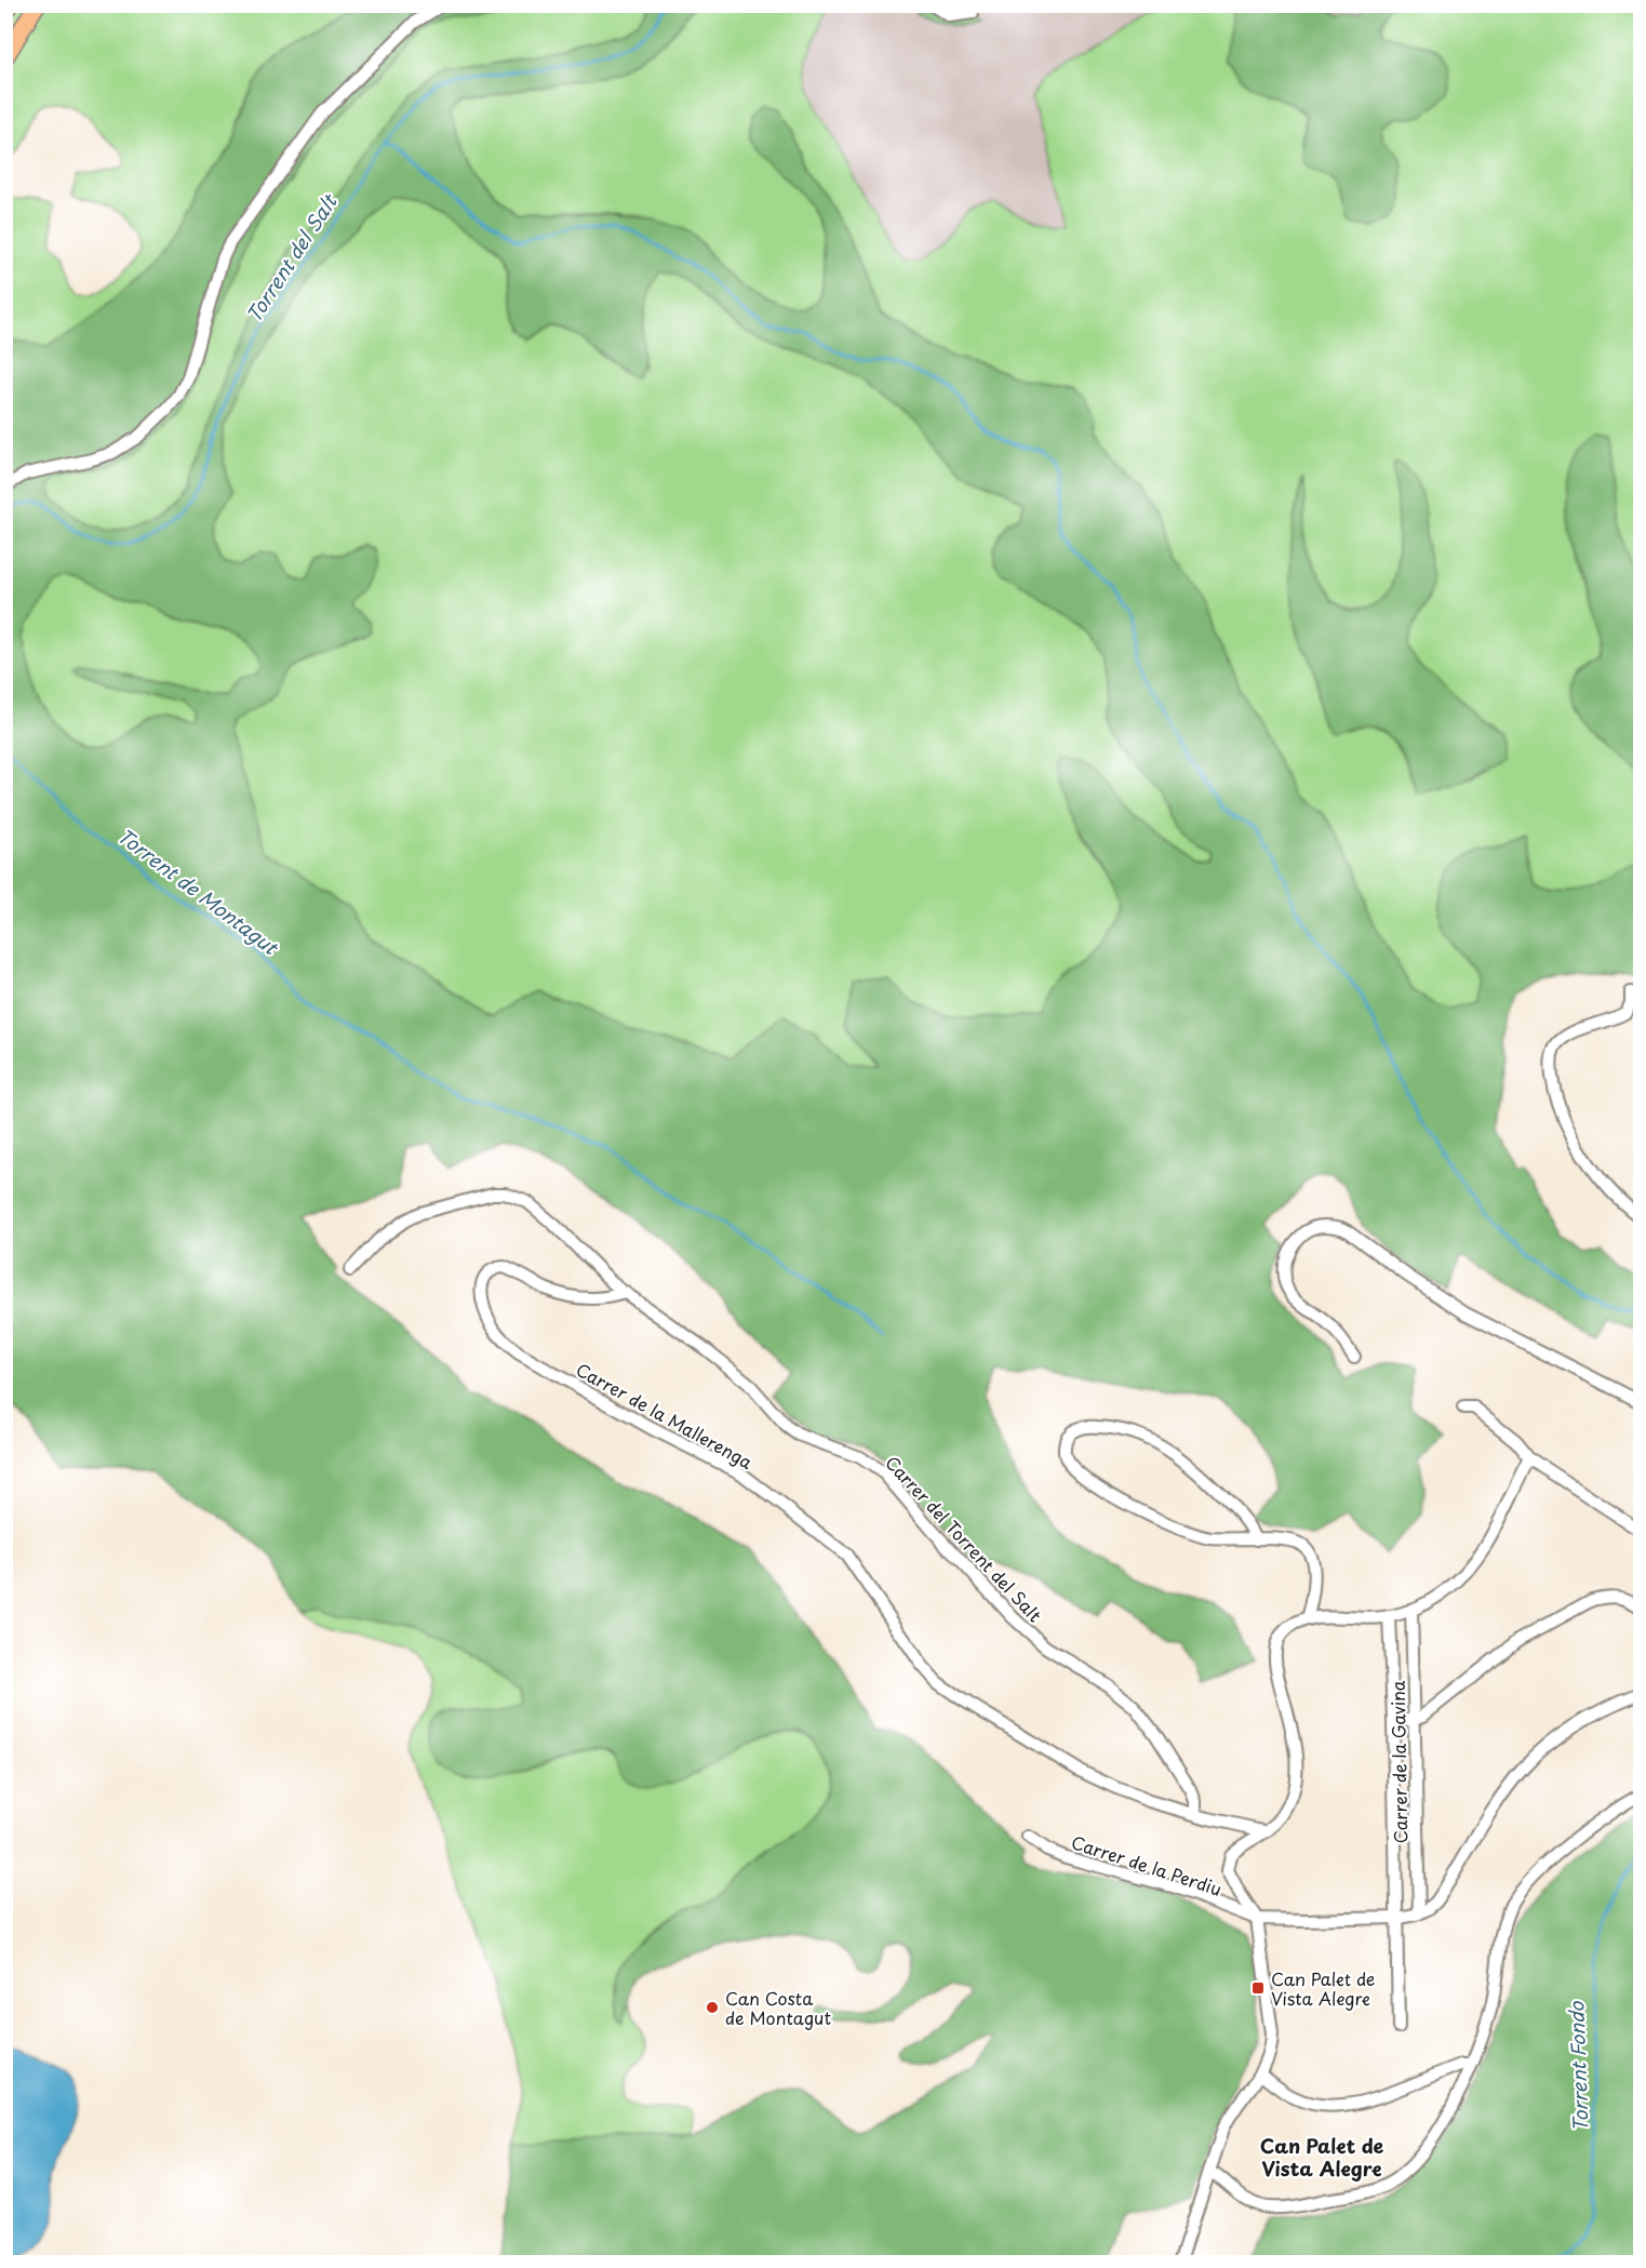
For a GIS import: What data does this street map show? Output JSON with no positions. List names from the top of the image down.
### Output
{
  "streets": {
    "street": [
      "Carrer de la Mallerenga",
      "Carrer del Torrent del Salt",
      "Carrer de la Gavina",
      "Carrer de la Perdiu"
    ]
  },
  "crossings": [
    ["Carrer de la Mallerenga", "Carrer del Torrent del Salt"]
  ],
  "districts": ["Can Palet de Vista Alegre"],
  "water": ["Torrent del Salt", "Torrent de Montagut", "Torrent Fondo"],
  "places": {
    "transit": ["Can Palet de Vista Alegre"],
    "other": ["Can Costa de Montagut"]
  }
}
